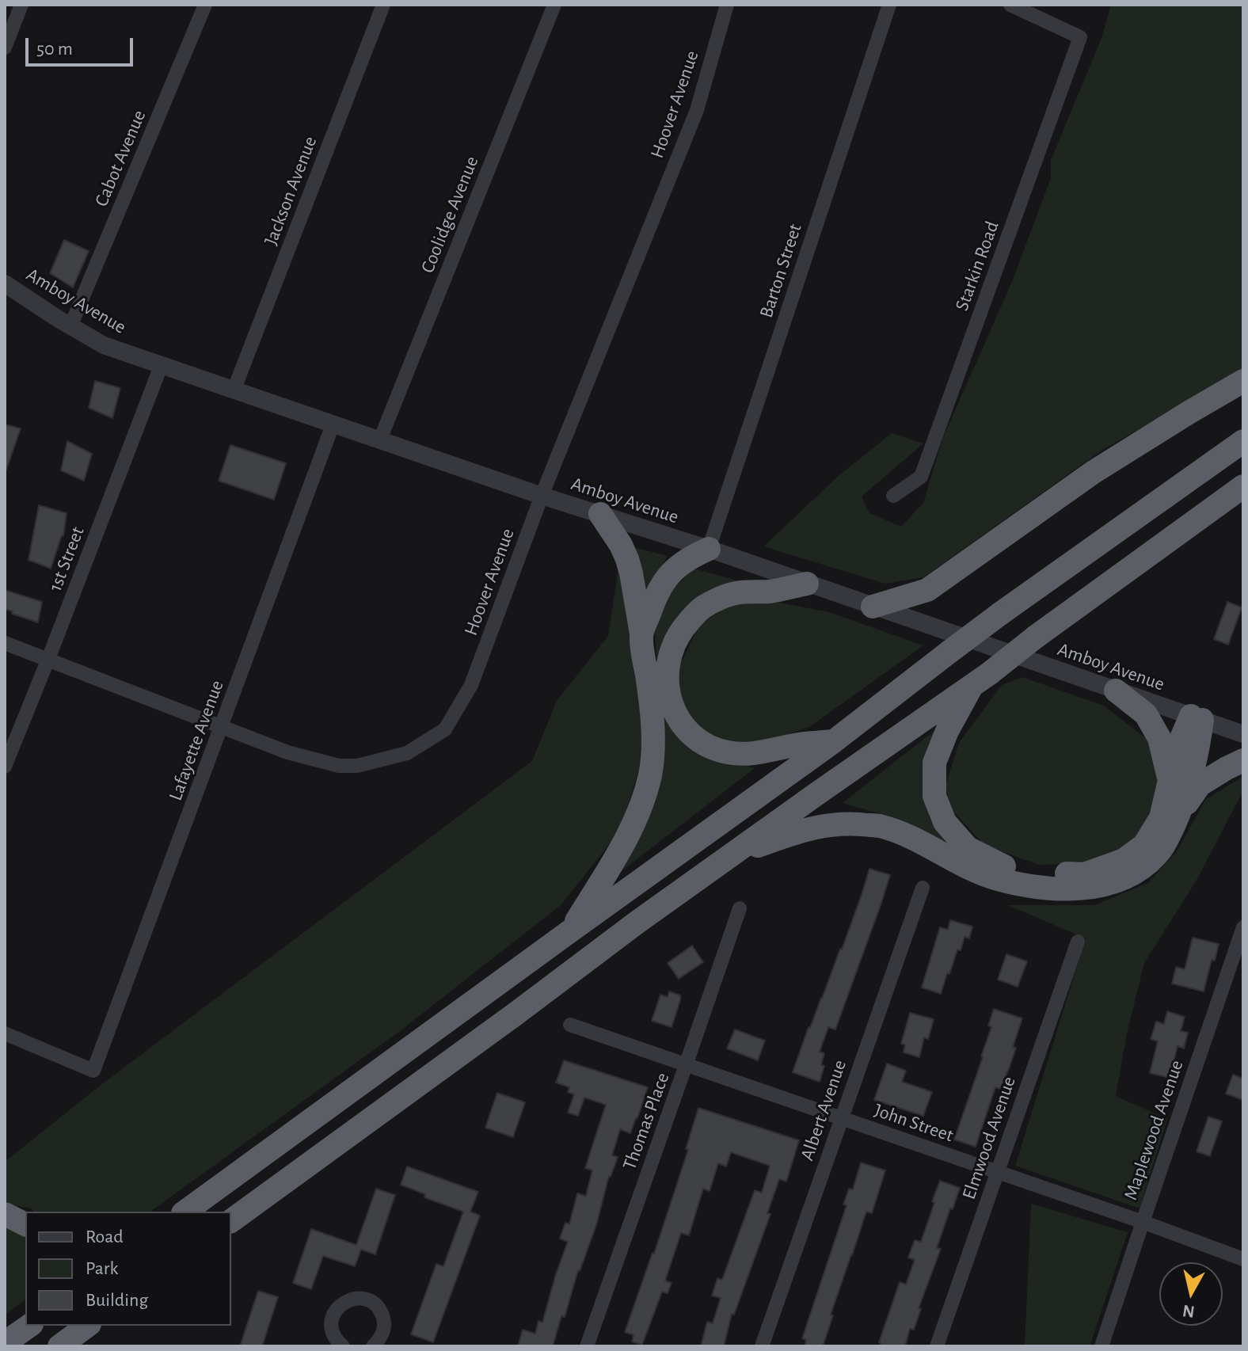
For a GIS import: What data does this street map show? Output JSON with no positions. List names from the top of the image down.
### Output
{
  "streets": {
    "street": [
      "Hoover Avenue",
      "Cabot Avenue",
      "Jackson Avenue",
      "Coolidge Avenue",
      "Starkin Road",
      "Barton Street",
      "Amboy Avenue",
      "1st Street",
      "Lafayette Avenue",
      "Albert Avenue",
      "Thomas Place",
      "John Street",
      "Maplewood Avenue",
      "Elmwood Avenue"
    ]
  },
  "crossings": [
    ["Hoover Avenue", "Amboy Avenue"],
    ["Hoover Avenue", "1st Street"],
    ["Hoover Avenue", "Lafayette Avenue"],
    ["Cabot Avenue", "Amboy Avenue"],
    ["Jackson Avenue", "Amboy Avenue"],
    ["Coolidge Avenue", "Amboy Avenue"],
    ["Barton Street", "Amboy Avenue"],
    ["Amboy Avenue", "1st Street"],
    ["Amboy Avenue", "Lafayette Avenue"],
    ["Albert Avenue", "John Street"],
    ["Thomas Place", "John Street"],
    ["John Street", "Maplewood Avenue"],
    ["John Street", "Elmwood Avenue"]
  ],
  "legend": ["Road", "Park", "Building"],
  "scale_bar": "50 m",
  "north": "bottom"
}
